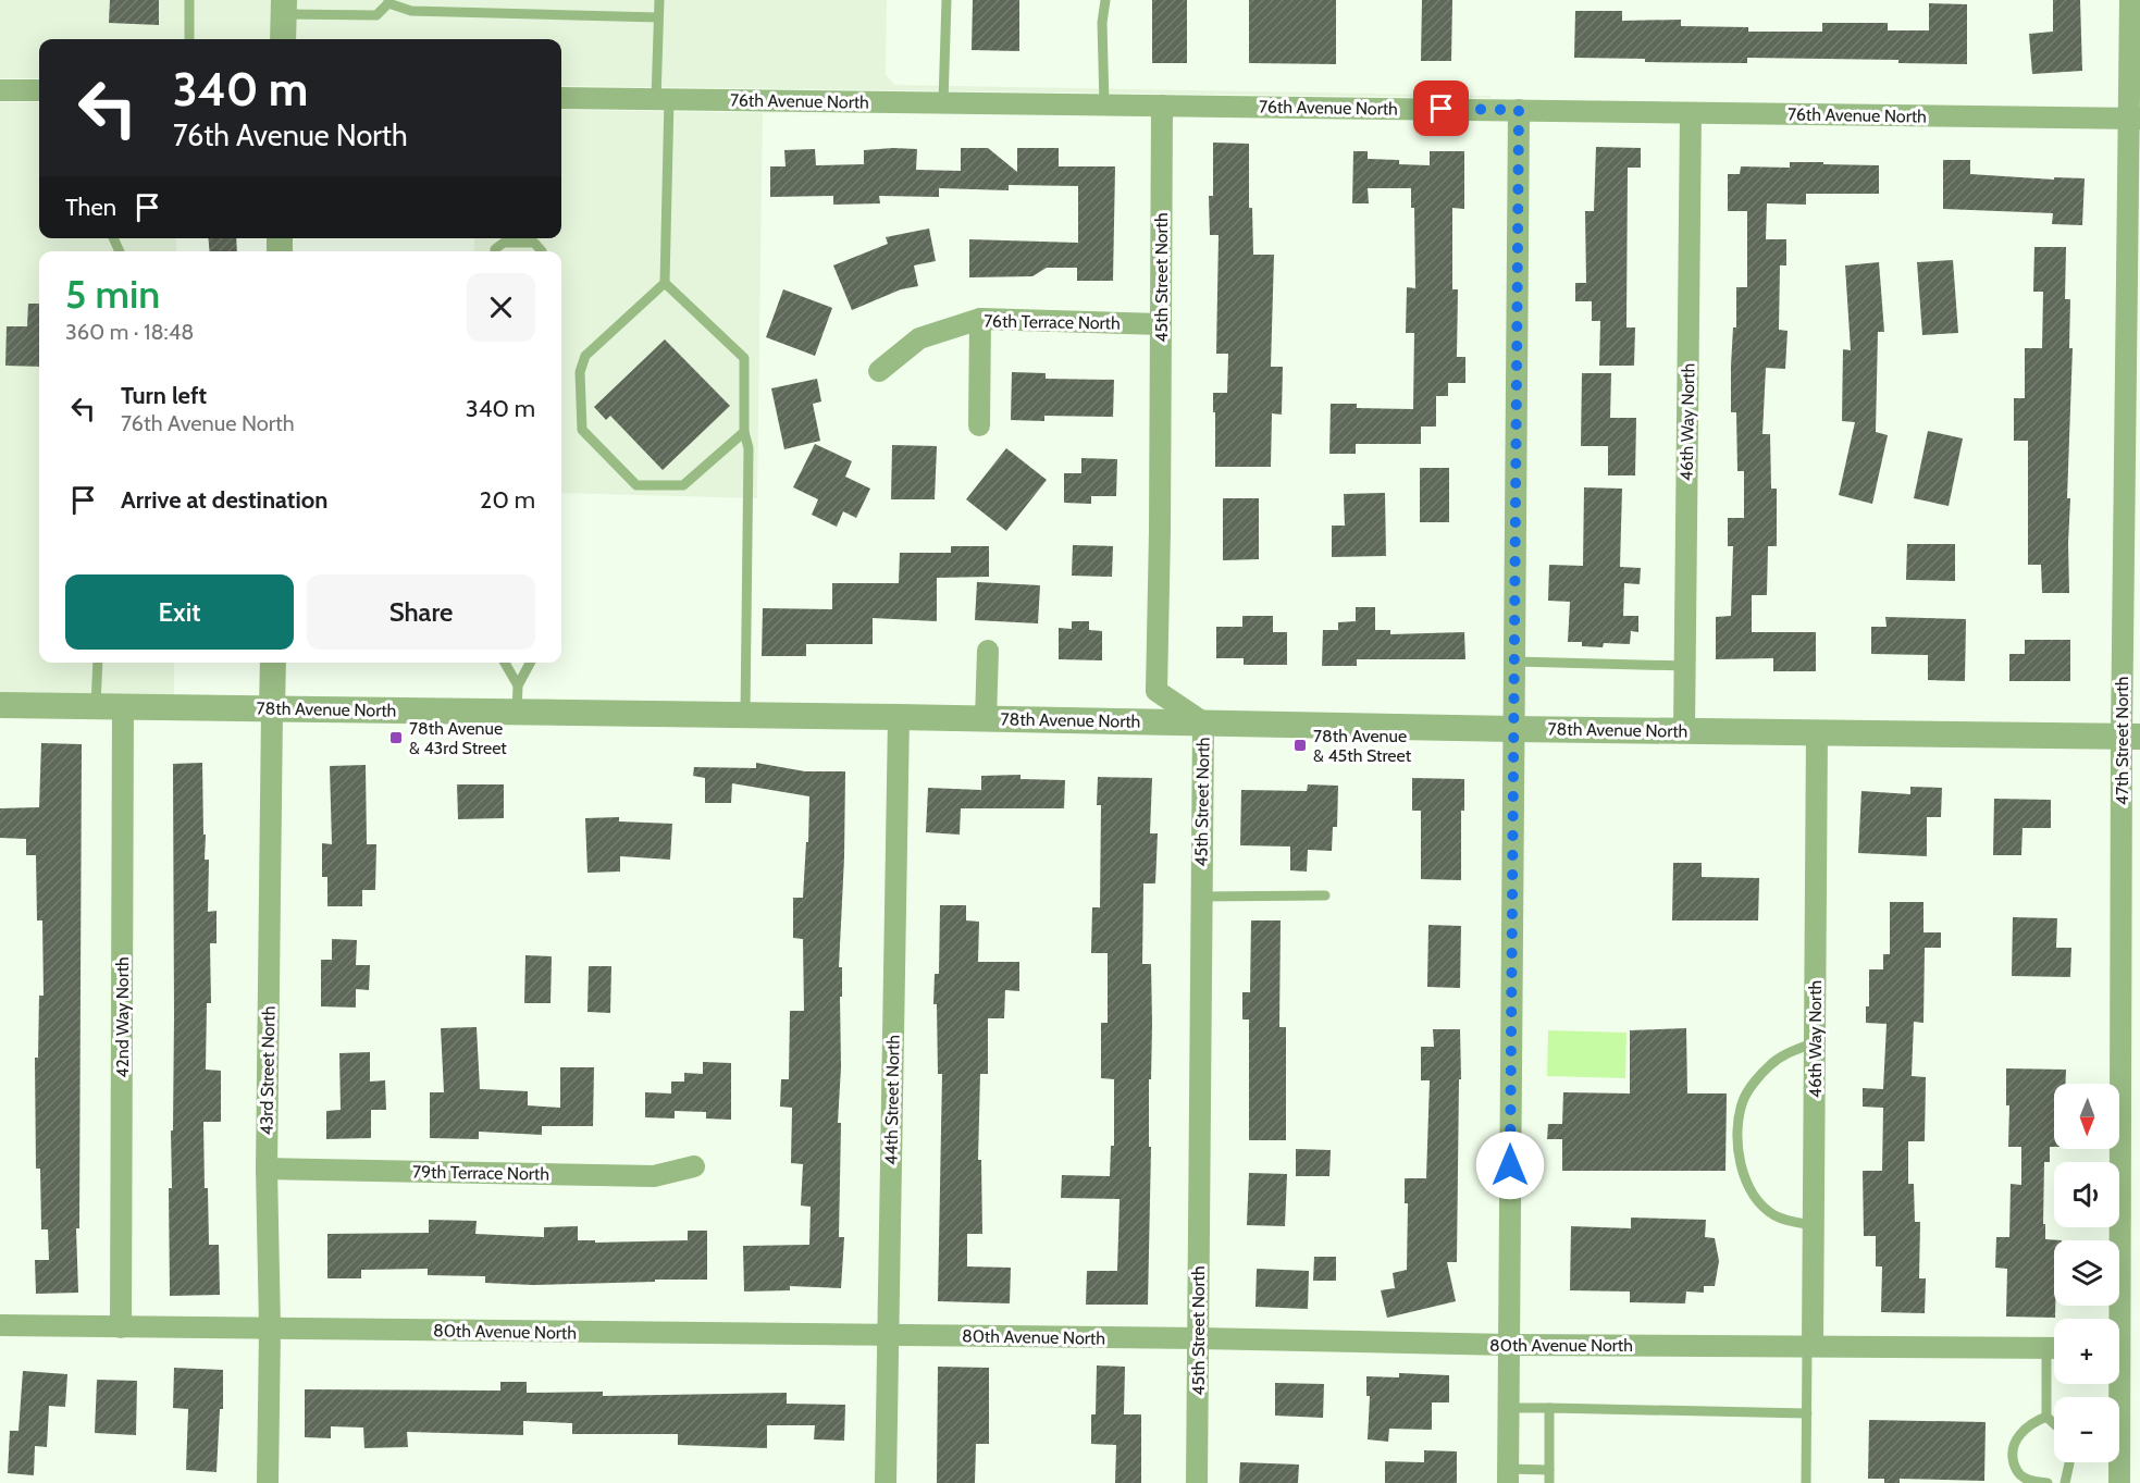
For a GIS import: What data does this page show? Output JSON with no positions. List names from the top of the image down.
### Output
{
  "streets": {
    "street": [
      "76th Avenue North",
      "45th Street North",
      "76th Terrace North",
      "46th Way North",
      "78th Avenue North",
      "47th Street North",
      "42nd Way North",
      "43rd Street North",
      "44th Street North",
      "79th Terrace North",
      "80th Avenue North"
    ]
  },
  "crossings": [
    ["76th Avenue North", "45th Street North"],
    ["76th Avenue North", "46th Way North"],
    ["76th Avenue North", "47th Street North"],
    ["45th Street North", "76th Terrace North"],
    ["45th Street North", "78th Avenue North"],
    ["45th Street North", "80th Avenue North"],
    ["46th Way North", "78th Avenue North"],
    ["46th Way North", "80th Avenue North"],
    ["78th Avenue North", "47th Street North"],
    ["78th Avenue North", "42nd Way North"],
    ["78th Avenue North", "43rd Street North"],
    ["78th Avenue North", "44th Street North"],
    ["42nd Way North", "80th Avenue North"],
    ["43rd Street North", "79th Terrace North"],
    ["43rd Street North", "80th Avenue North"],
    ["44th Street North", "80th Avenue North"]
  ],
  "places": {
    "transit": ["78th Avenue & 43rd Street", "78th Avenue & 45th Street"]
  },
  "north": "bottom",
  "page": {
    "turn": ["340 m", "76th Avenue North"],
    "then": "Then",
    "heading": ["5 min", "360 m · 18:48"],
    "list": [
      {
        "name": "Turn left",
        "note": "76th Avenue North",
        "value": "340 m"
      },
      {
        "name": "Arrive at destination",
        "value": "20 m"
      }
    ],
    "buttons": ["Exit", "Share"],
    "map_buttons": ["+", "−"]
  }
}
